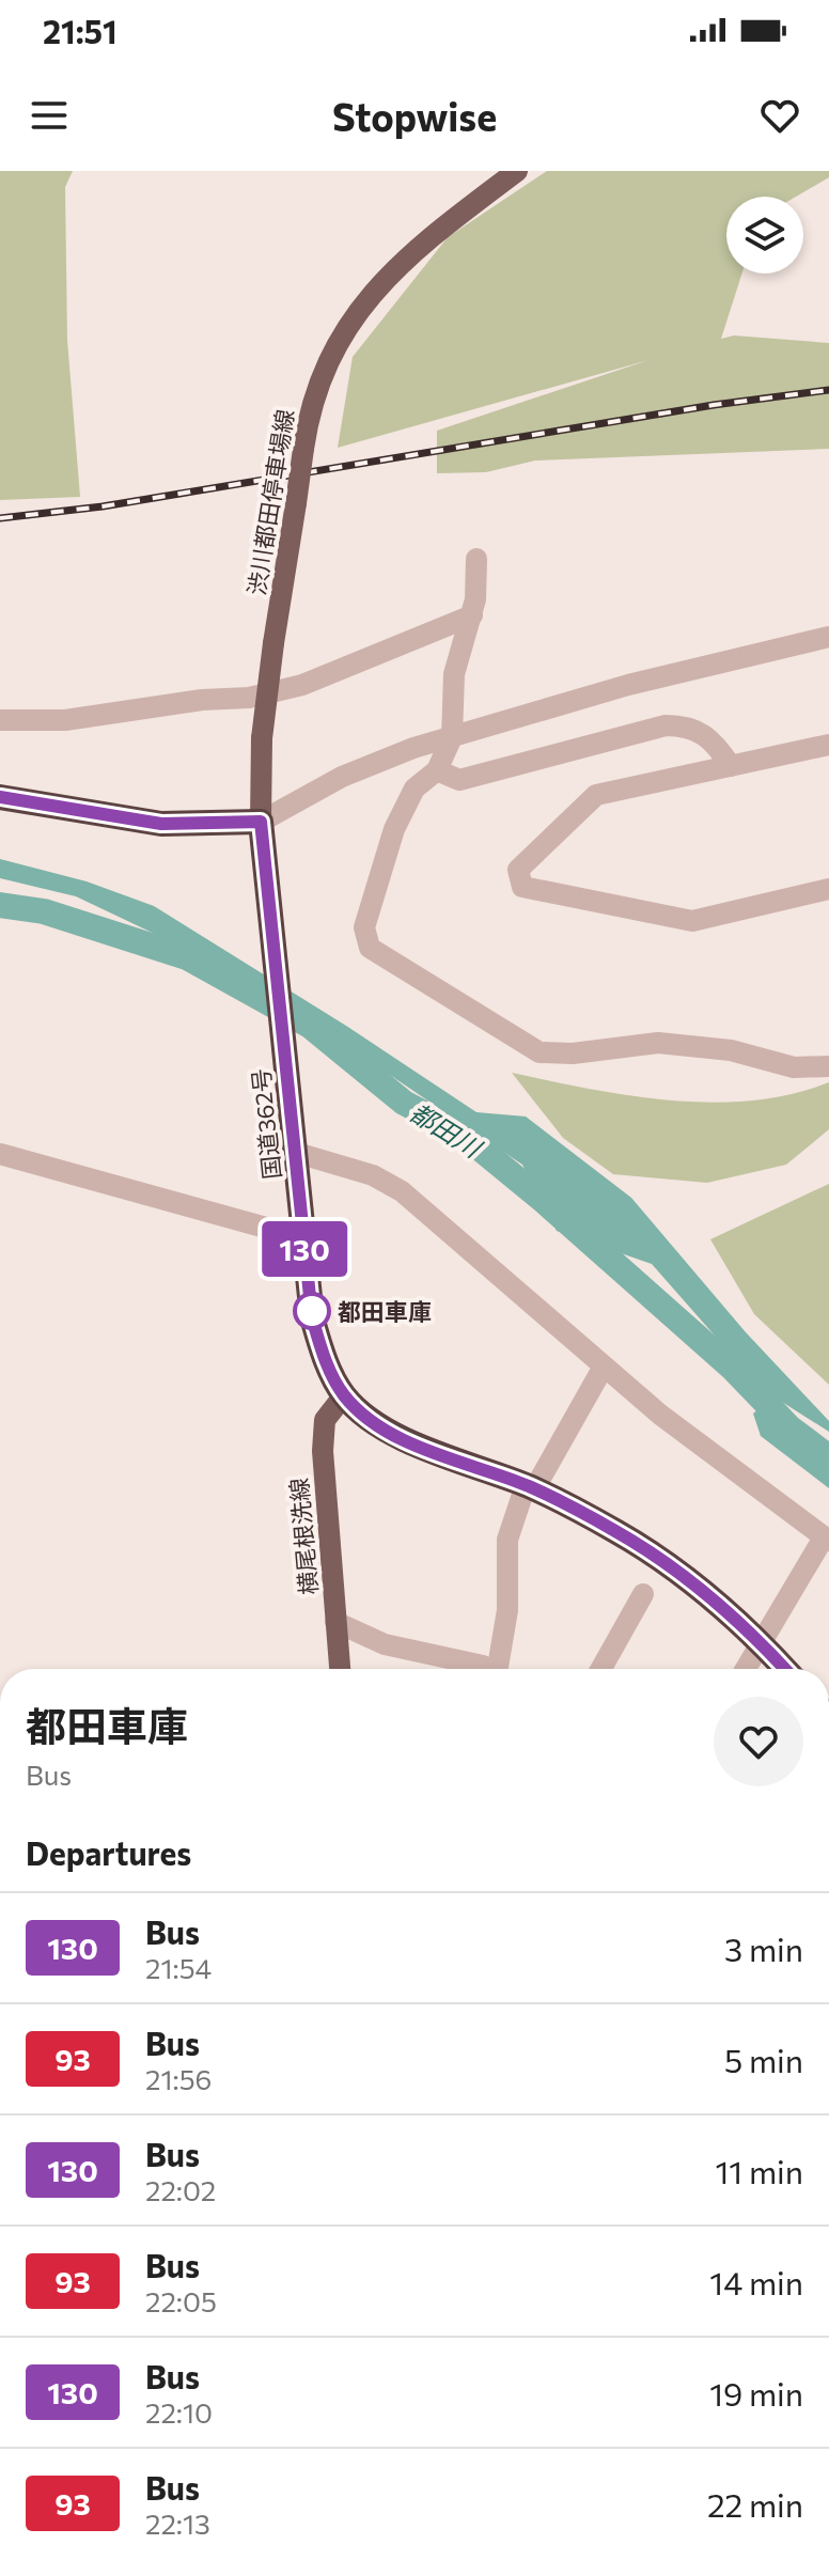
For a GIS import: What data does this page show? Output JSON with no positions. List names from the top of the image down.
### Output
{
  "streets": {
    "highway": ["国道362号"],
    "main road": ["渋川都田停車場線", "横尾根洗線"]
  },
  "crossings": [
    ["渋川都田停車場線", "国道362号"],
    ["国道362号", "横尾根洗線"]
  ],
  "water": ["都田川"],
  "places": ["都田車庫"],
  "lines": ["bus line 130"],
  "page": {
    "status": "21:51",
    "header": "Stopwise",
    "on_map": "130",
    "heading": [
      ["都田車庫", "Bus"],
      "Departures"
    ],
    "list": [
      {
        "mark": "130",
        "name": "Bus",
        "note": "21:54",
        "value": "3 min"
      },
      {
        "mark": "93",
        "name": "Bus",
        "note": "21:56",
        "value": "5 min"
      },
      {
        "mark": "130",
        "name": "Bus",
        "note": "22:02",
        "value": "11 min"
      },
      {
        "mark": "93",
        "name": "Bus",
        "note": "22:05",
        "value": "14 min"
      },
      {
        "mark": "130",
        "name": "Bus",
        "note": "22:10",
        "value": "19 min"
      },
      {
        "mark": "93",
        "name": "Bus",
        "note": "22:13",
        "value": "22 min"
      }
    ]
  }
}
